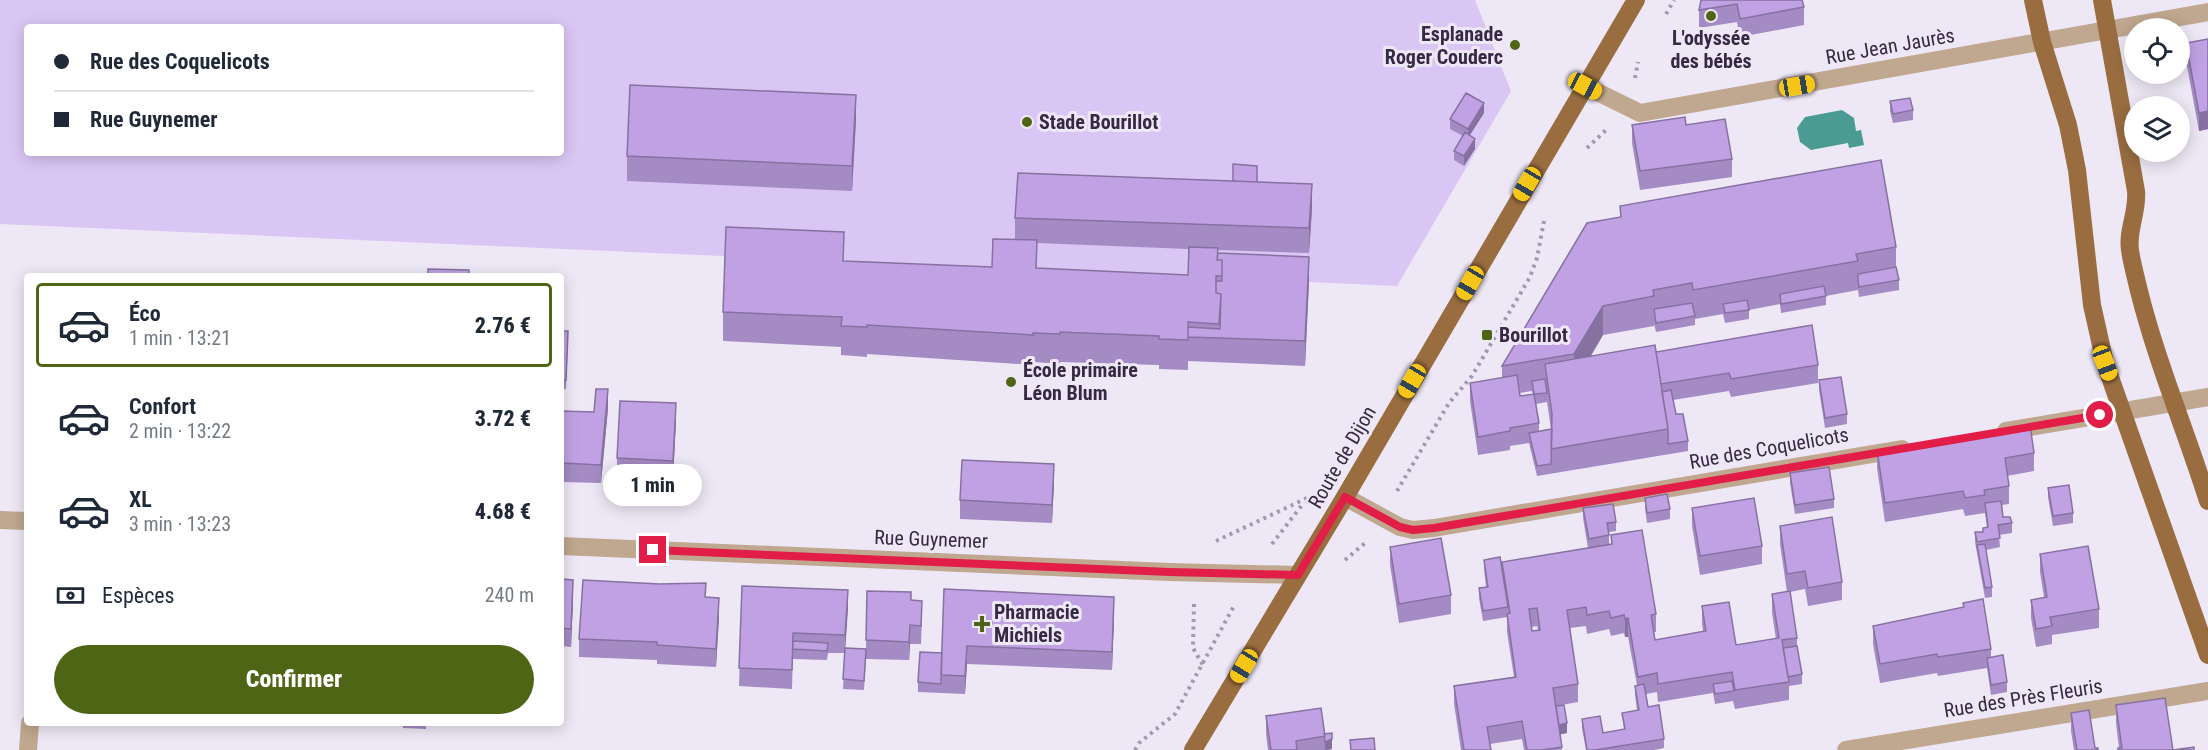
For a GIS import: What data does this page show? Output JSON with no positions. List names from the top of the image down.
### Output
{
  "streets": {
    "main road": ["Route de Dijon"],
    "street": [
      "Rue Jean Jaurès",
      "Rue des Coquelicots",
      "Rue Guynemer",
      "Rue des Près Fleuris"
    ]
  },
  "crossings": [
    ["Rue Jean Jaurès", "Route de Dijon"],
    ["Rue des Coquelicots", "Route de Dijon"],
    ["Route de Dijon", "Rue Guynemer"]
  ],
  "places": {
    "other": [
      "L'odyssée des bébés",
      "Esplanade Roger Couderc",
      "Stade Bourillot",
      "École primaire Léon Blum"
    ],
    "transit": ["Bourillot"],
    "health": ["Pharmacie Michiels"]
  },
  "page": {
    "banner": ["Rue des Coquelicots", "Rue Guynemer"],
    "list": [
      {
        "name": "Éco",
        "note": "1 min · 13:21",
        "value": "2.76 €"
      },
      {
        "name": "Confort",
        "note": "2 min · 13:22",
        "value": "3.72 €"
      },
      {
        "name": "XL",
        "note": "3 min · 13:23",
        "value": "4.68 €"
      }
    ],
    "bubble": "1 min",
    "pay": ["Espèces", "240 m"],
    "buttons": "Confirmer"
  }
}
